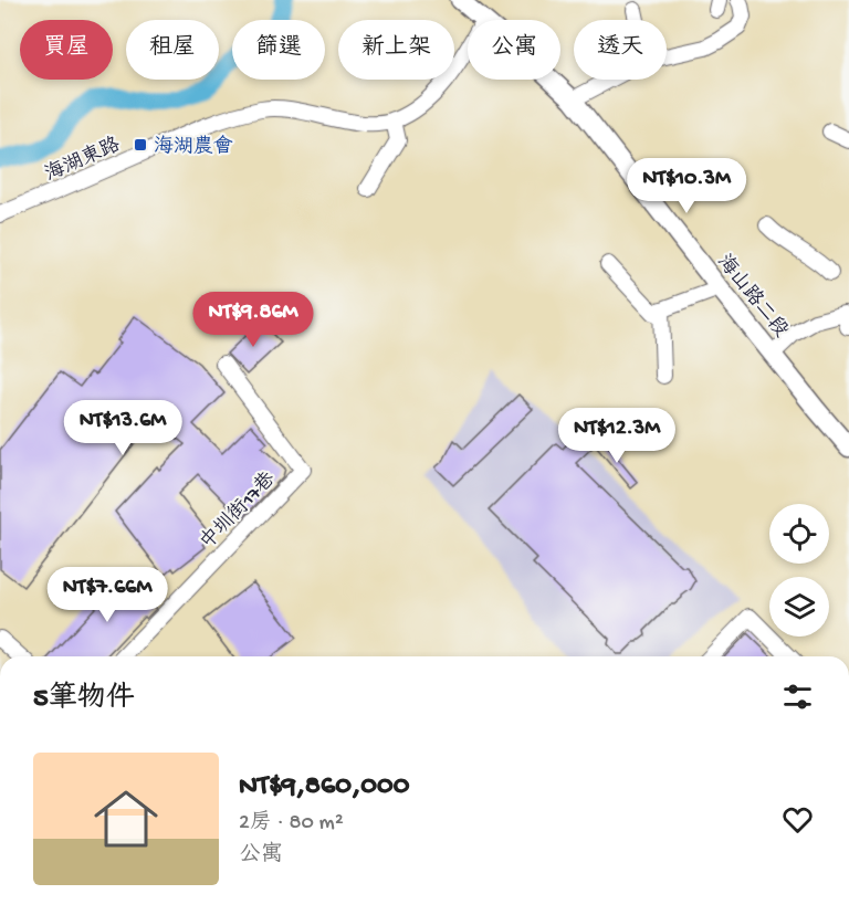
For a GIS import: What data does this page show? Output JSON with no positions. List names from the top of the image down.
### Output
{
  "streets": {
    "main road": ["海山路二段"],
    "street": ["海湖東路", "中圳街17巷"]
  },
  "places": {
    "transit": ["海湖農會"]
  },
  "page": {
    "chip": [
      "買屋",
      "租屋",
      "篩選",
      "新上架",
      "公寓",
      "透天"
    ],
    "price": [
      "NT$10.3M",
      "NT$9.86M",
      "NT$13.6M",
      "NT$12.3M",
      "NT$7.66M"
    ],
    "heading": "5筆物件",
    "list": [
      {
        "name": "NT$9,860,000",
        "note": "2房 · 80 m² · 公寓"
      }
    ]
  }
}
